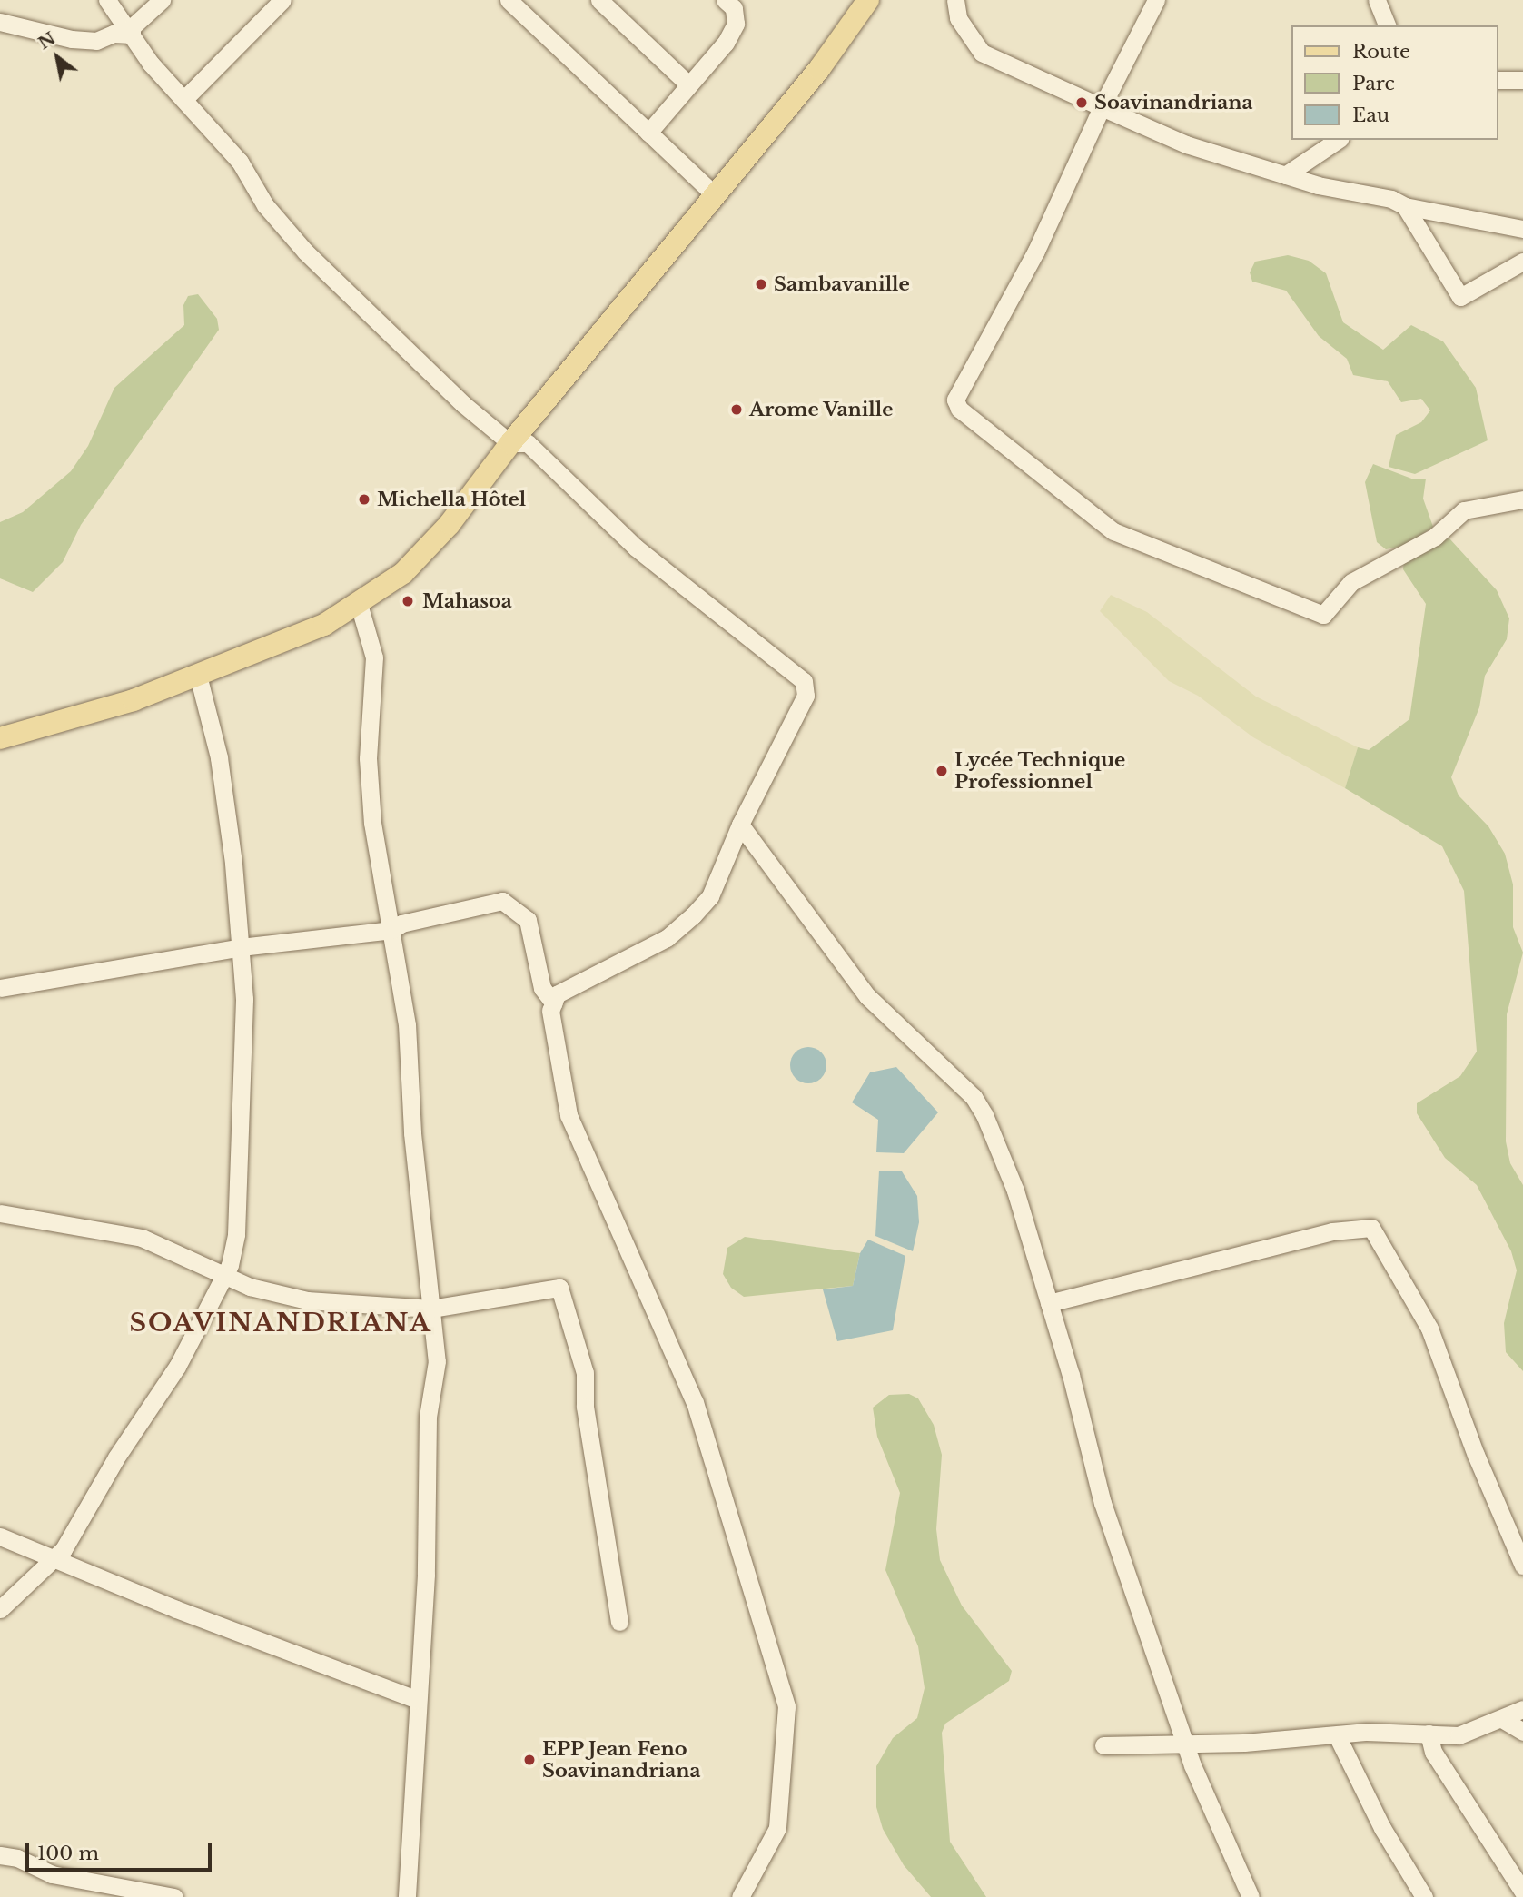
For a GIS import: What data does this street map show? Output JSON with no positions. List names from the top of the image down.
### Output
{
  "districts": ["SOAVINANDRIANA"],
  "places": [
    "Soavinandriana",
    "Sambavanille",
    "Arome Vanille",
    "Michella Hôtel",
    "Mahasoa",
    "Lycée Technique Professionnel",
    "EPP Jean Feno Soavinandriana"
  ],
  "legend": ["Route", "Parc", "Eau"],
  "scale_bar": "100 m",
  "north": "top left"
}
